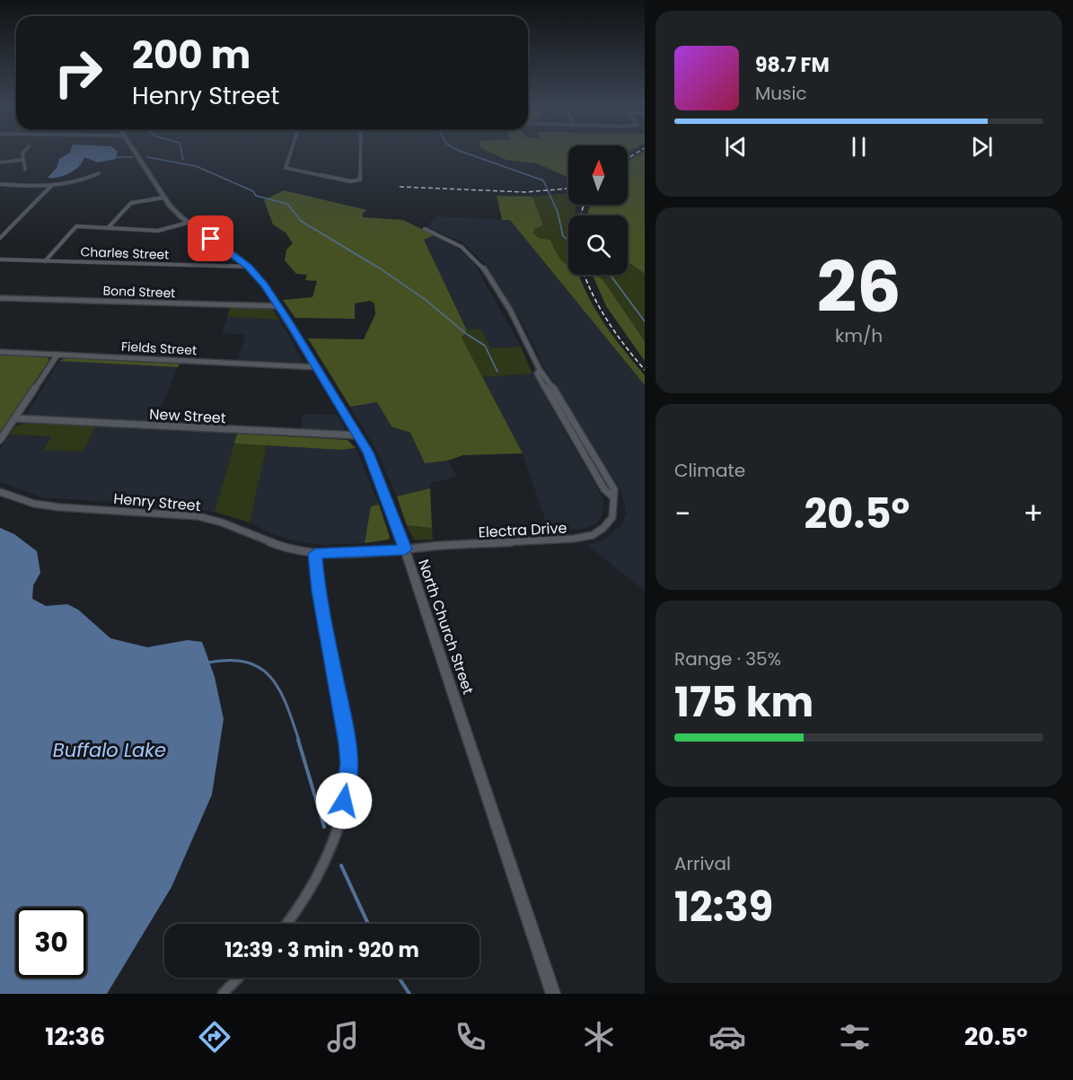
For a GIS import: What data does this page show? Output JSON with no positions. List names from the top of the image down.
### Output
{
  "streets": {
    "main road": ["North Church Street"],
    "street": [
      "Charles Street",
      "Bond Street",
      "Fields Street",
      "New Street",
      "Henry Street",
      "Electra Drive"
    ]
  },
  "crossings": [
    ["Charles Street", "North Church Street"],
    ["Bond Street", "North Church Street"],
    ["Fields Street", "North Church Street"],
    ["New Street", "North Church Street"],
    ["Henry Street", "Electra Drive"],
    ["Henry Street", "North Church Street"],
    ["Electra Drive", "North Church Street"]
  ],
  "water": ["Buffalo Lake"],
  "north": "top",
  "page": {
    "turn": ["200 m", "Henry Street"],
    "song": ["98.7 FM", "Music"],
    "tile": [
      ["26", "km/h"],
      "Climate",
      ["Range · 35%", "175 km"],
      ["Arrival", "12:39"]
    ],
    "heat": ["−", "20.5°", "+"],
    "limit": "30",
    "trip": "12:39 · 3 min · 920 m",
    "tabs": ["12:36", "20.5°"]
  }
}
